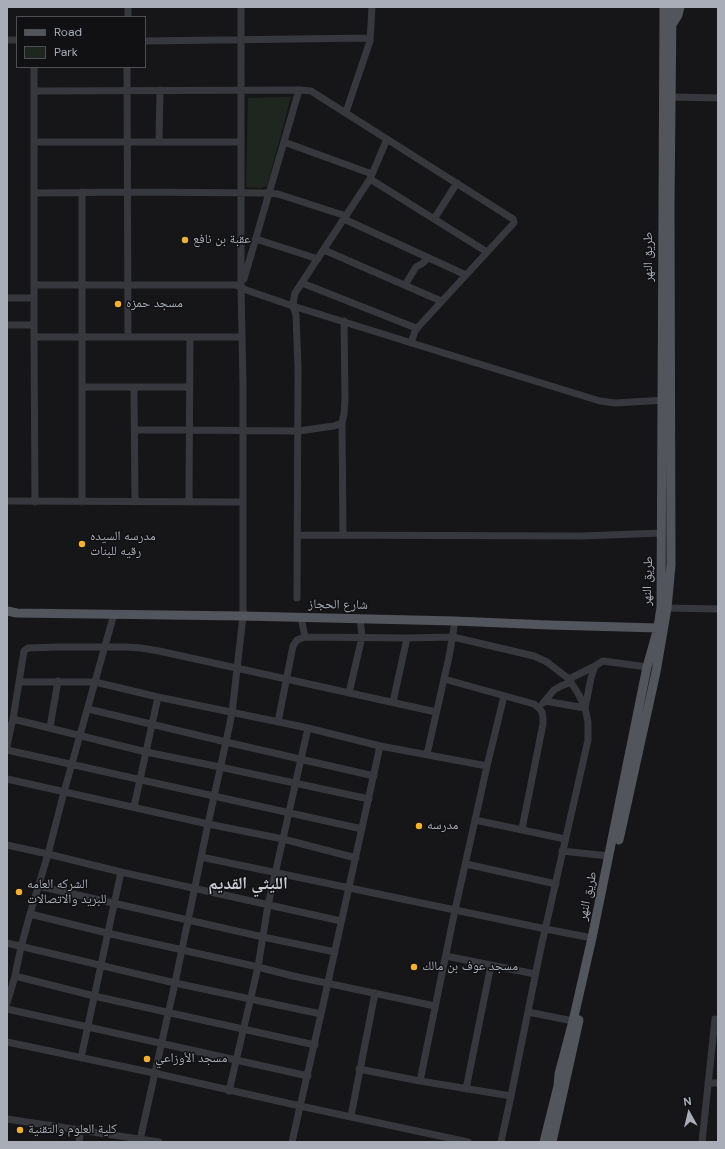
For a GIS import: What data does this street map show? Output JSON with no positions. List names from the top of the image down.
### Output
{
  "streets": {
    "main road": ["طريق النهر", "شارع الحجاز"]
  },
  "crossings": [
    ["طريق النهر", "شارع الحجاز"]
  ],
  "districts": ["الليثي القديم"],
  "places": [
    "عقبة بن نافع",
    "مسجد حمزه",
    "مدرسه السيده رقيه للبنات",
    "مدرسه",
    "الشركه العامه للبريد والاتصالات",
    "مسجد عوف بن مالك",
    "مسجد الأوزاعي",
    "كلية العلوم والتقنية"
  ],
  "legend": ["Road", "Park"],
  "north": "top"
}
